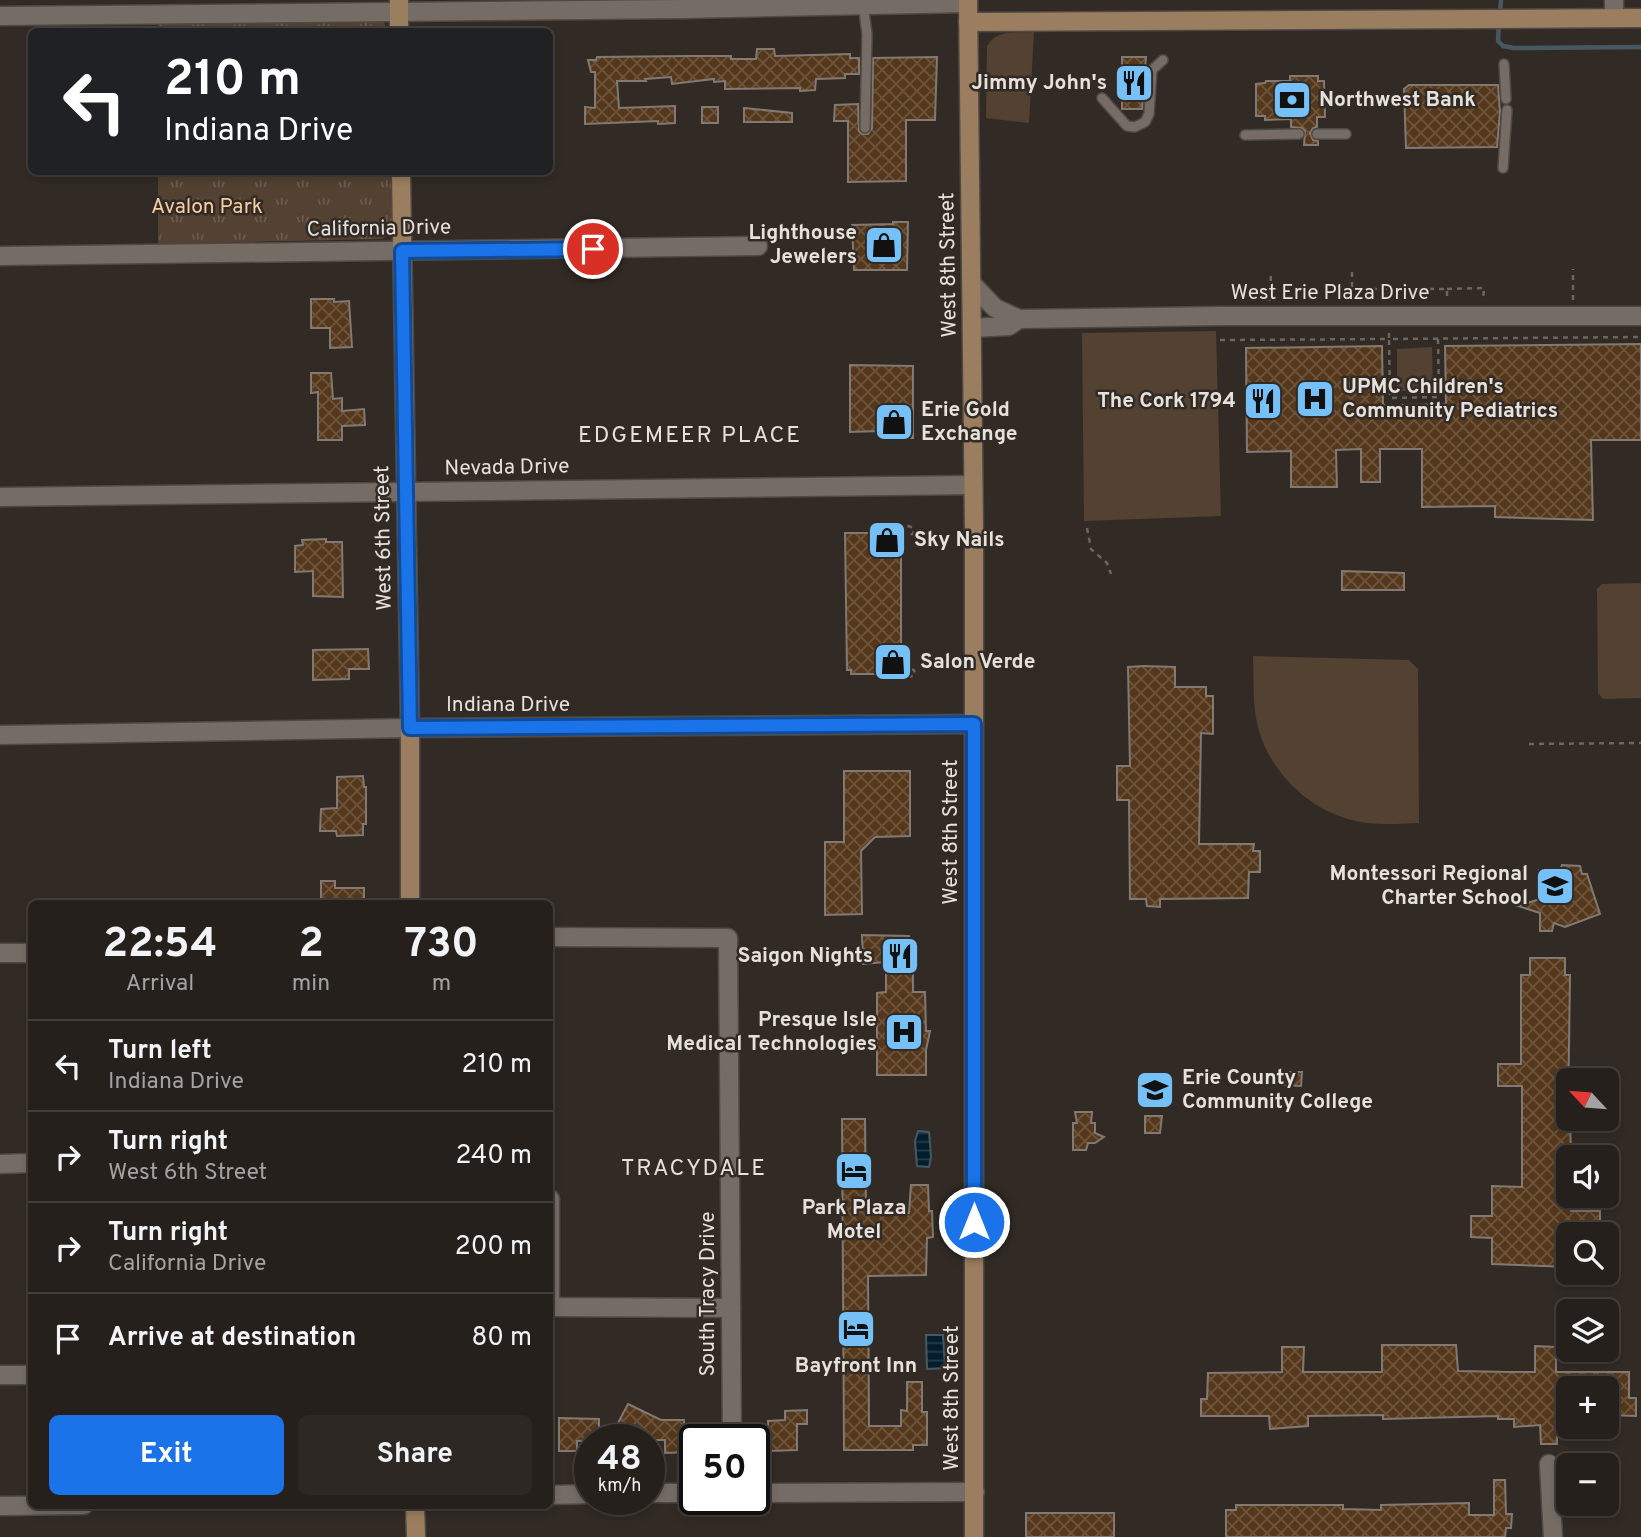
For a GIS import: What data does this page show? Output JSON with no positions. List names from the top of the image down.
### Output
{
  "streets": {
    "main road": ["West 8th Street", "West 6th Street"],
    "street": [
      "California Drive",
      "West Erie Plaza Drive",
      "Nevada Drive",
      "Indiana Drive",
      "South Tracy Drive"
    ]
  },
  "crossings": [
    ["California Drive", "West 6th Street"],
    ["West 8th Street", "West Erie Plaza Drive"],
    ["West 8th Street", "Nevada Drive"],
    ["West 8th Street", "Indiana Drive"],
    ["Nevada Drive", "West 6th Street"],
    ["West 6th Street", "Indiana Drive"]
  ],
  "districts": ["EDGEMEER PLACE", "TRACYDALE"],
  "parks": ["Avalon Park"],
  "places": {
    "restaurant": ["Jimmy John's", "The Cork 1794", "Saigon Nights"],
    "bank": ["Northwest Bank"],
    "shop": [
      "Lighthouse Jewelers",
      "Erie Gold Exchange",
      "Sky Nails",
      "Salon Verde"
    ],
    "hospital": ["UPMC Children's Community Pediatrics", "Presque Isle Medical Technologies"],
    "school or university": ["Montessori Regional Charter School", "Erie County Community College"],
    "hotel": ["Park Plaza Motel", "Bayfront Inn"]
  },
  "north": "top left",
  "page": {
    "turn": ["210 m", "Indiana Drive"],
    "eta": [
      "22:54",
      "Arrival",
      "2",
      "min",
      "730",
      "m"
    ],
    "list": [
      {
        "name": "Turn left",
        "note": "Indiana Drive",
        "value": "210 m"
      },
      {
        "name": "Turn right",
        "note": "West 6th Street",
        "value": "240 m"
      },
      {
        "name": "Turn right",
        "note": "California Drive",
        "value": "200 m"
      },
      {
        "name": "Arrive at destination",
        "value": "80 m"
      }
    ],
    "map_buttons": ["+", "−"],
    "buttons": ["Exit", "Share"],
    "speed": "48 km/h",
    "limit": "50"
  }
}
